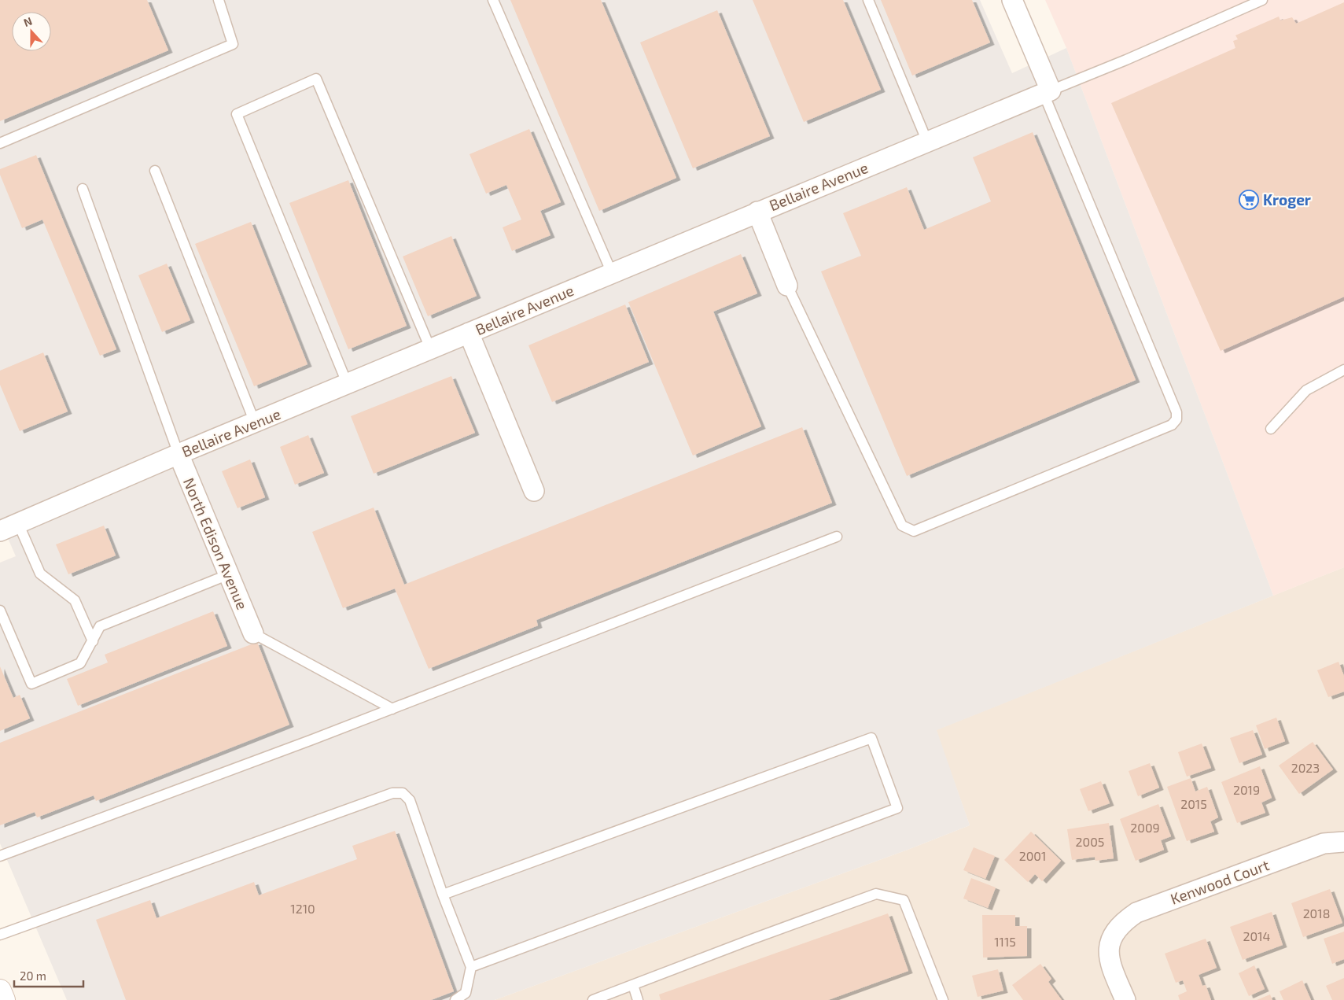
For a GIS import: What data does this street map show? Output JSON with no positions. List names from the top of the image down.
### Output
{
  "streets": {
    "street": ["Bellaire Avenue", "North Edison Avenue", "Kenwood Court"]
  },
  "crossings": [
    ["Bellaire Avenue", "North Edison Avenue"]
  ],
  "places": {
    "supermarket": ["Kroger"]
  },
  "house_numbers": [
    "2023",
    "2019",
    "2015",
    "2009",
    "2005",
    "2001",
    "1210",
    "2018",
    "2014",
    "1115"
  ],
  "scale_bar": "20 m",
  "north": "top"
}
